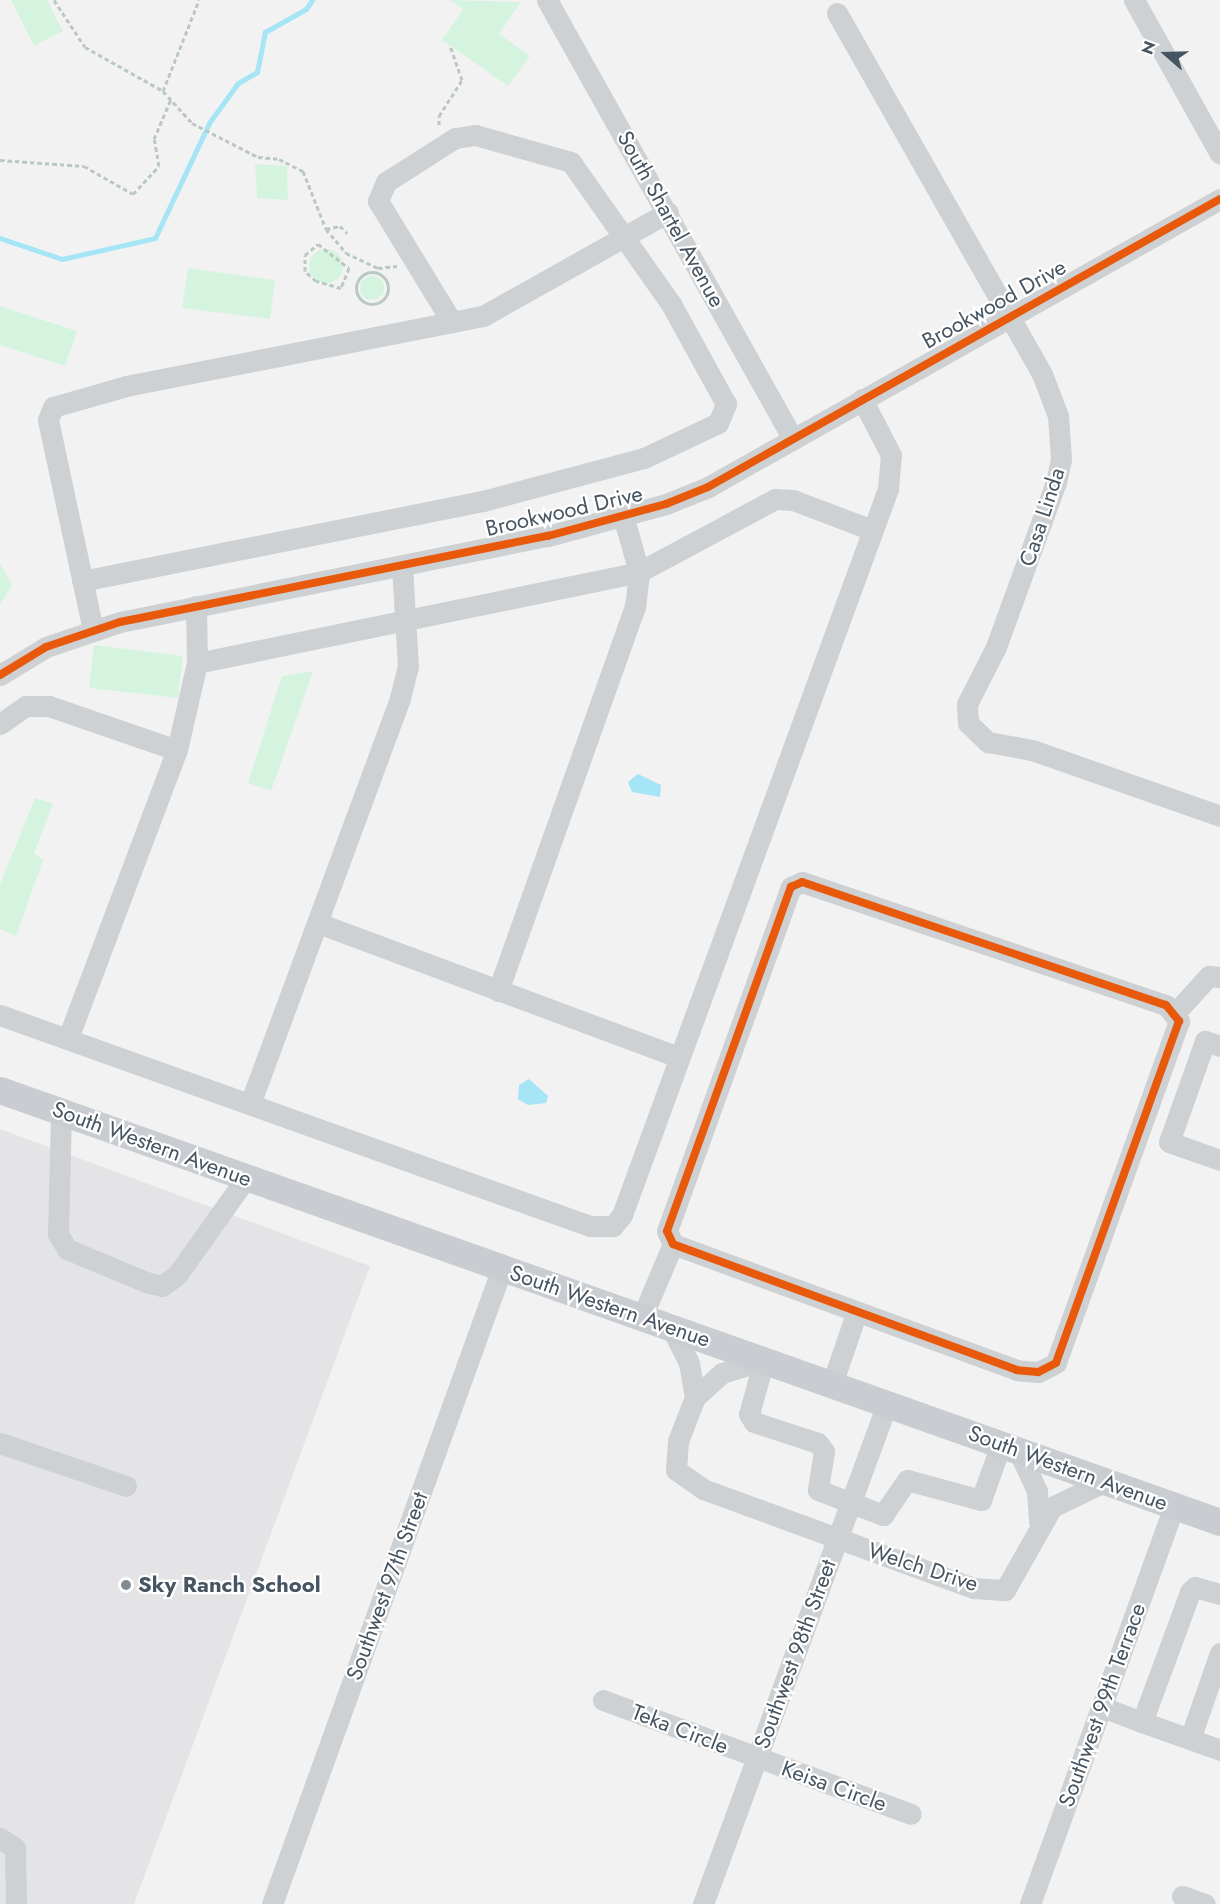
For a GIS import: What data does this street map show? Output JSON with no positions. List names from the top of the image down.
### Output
{
  "streets": {
    "main road": ["South Western Avenue"],
    "street": [
      "South Shartel Avenue",
      "Brookwood Drive",
      "Casa Linda",
      "Welch Drive",
      "Southwest 97th Street",
      "Southwest 98th Street",
      "Southwest 99th Terrace",
      "Teka Circle",
      "Keisa Circle"
    ]
  },
  "crossings": [
    ["South Shartel Avenue", "Brookwood Drive"],
    ["Brookwood Drive", "Casa Linda"],
    ["South Western Avenue", "Welch Drive"],
    ["South Western Avenue", "Southwest 97th Street"],
    ["South Western Avenue", "Southwest 98th Street"],
    ["South Western Avenue", "Southwest 99th Terrace"],
    ["Welch Drive", "Southwest 98th Street"],
    ["Southwest 98th Street", "Teka Circle"],
    ["Southwest 98th Street", "Keisa Circle"],
    ["Teka Circle", "Keisa Circle"]
  ],
  "places": ["Sky Ranch School"],
  "north": "left"
}
